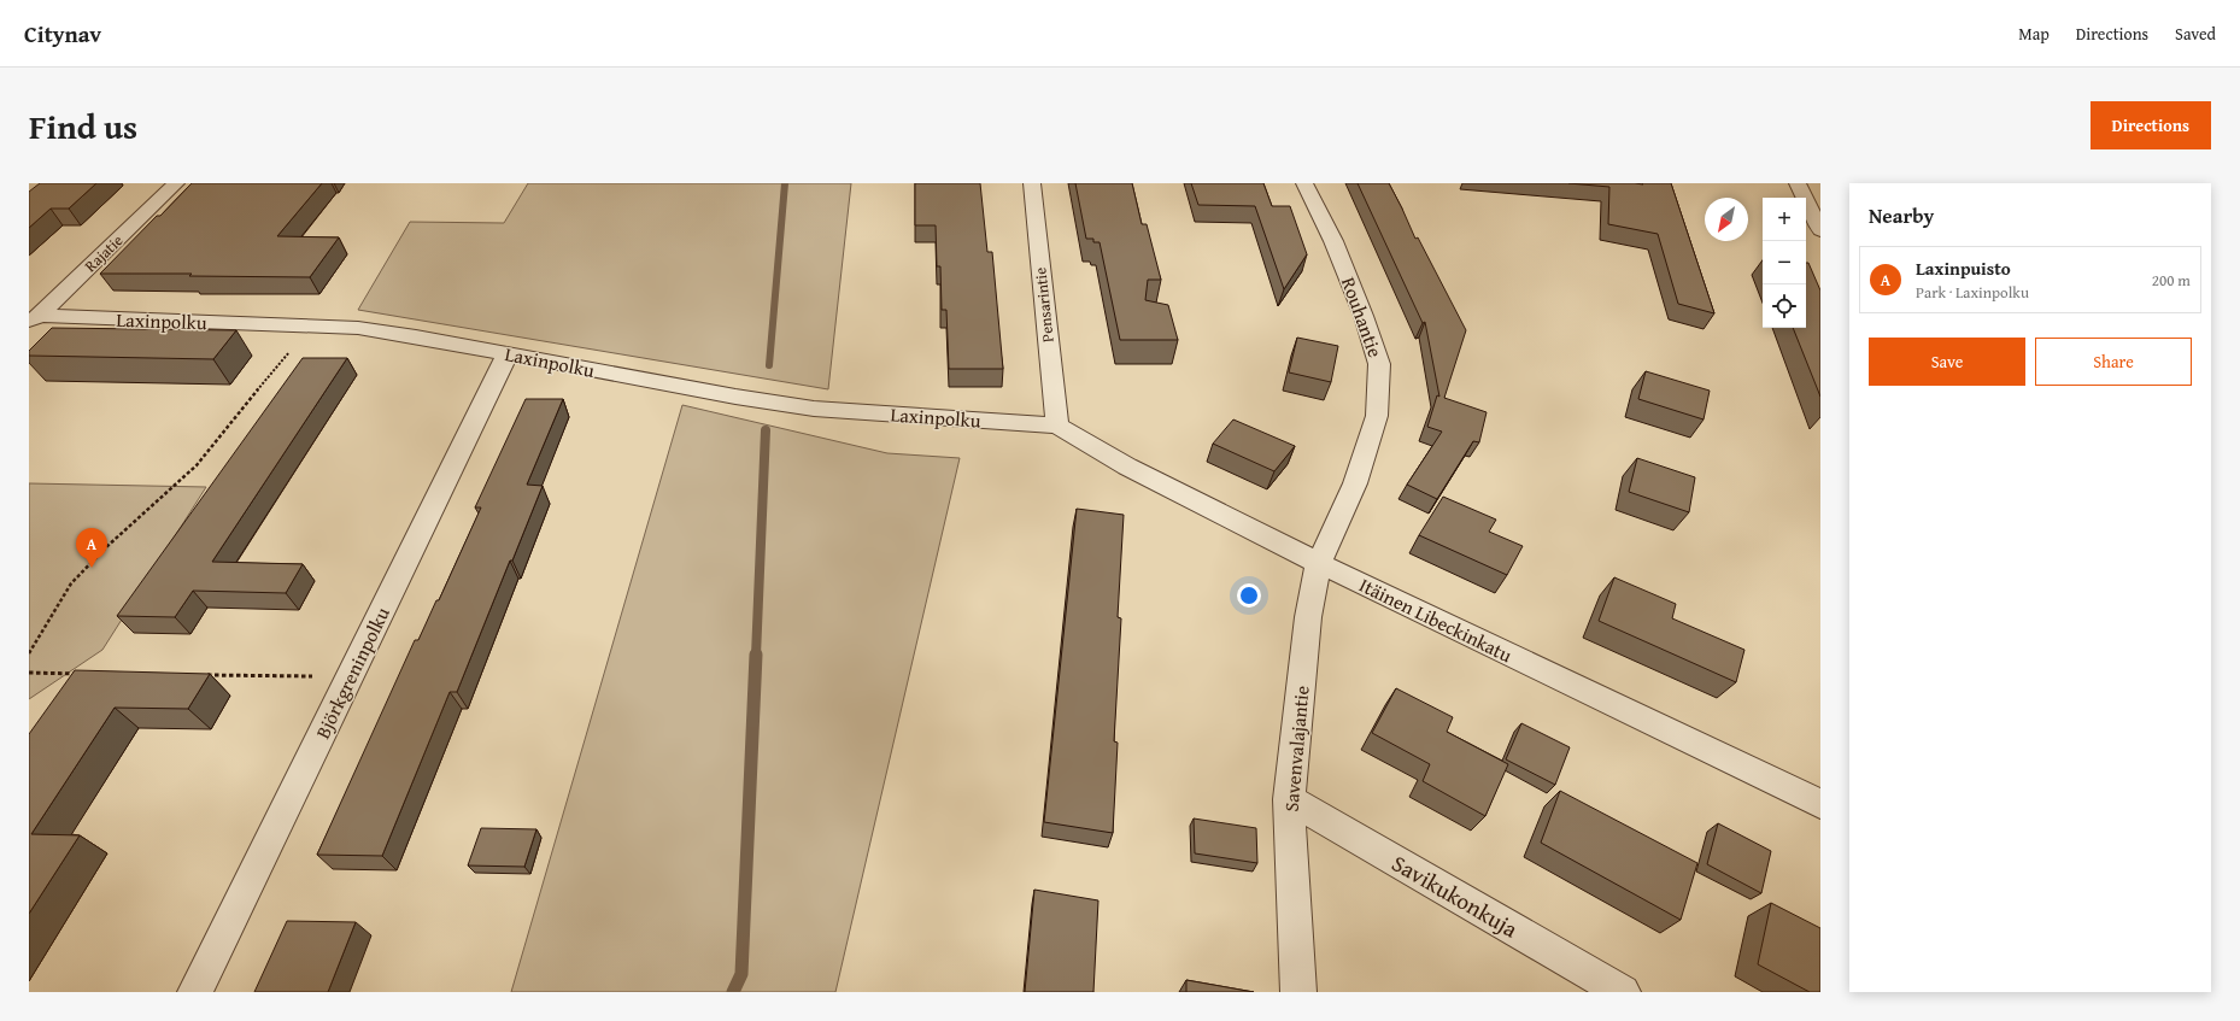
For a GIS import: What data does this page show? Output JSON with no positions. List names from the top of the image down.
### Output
{
  "streets": {
    "street": [
      "Rajatie",
      "Pensarintie",
      "Rouhantie",
      "Laxinpolku",
      "Itäinen Libeckinkatu",
      "Björkgreninpolku",
      "Savenvalajantie",
      "Savikukonkuja"
    ]
  },
  "crossings": [
    ["Rajatie", "Laxinpolku"],
    ["Pensarintie", "Laxinpolku"],
    ["Pensarintie", "Itäinen Libeckinkatu"],
    ["Rouhantie", "Itäinen Libeckinkatu"],
    ["Rouhantie", "Savenvalajantie"],
    ["Laxinpolku", "Itäinen Libeckinkatu"],
    ["Laxinpolku", "Björkgreninpolku"],
    ["Itäinen Libeckinkatu", "Savenvalajantie"],
    ["Savenvalajantie", "Savikukonkuja"]
  ],
  "north": "bottom left",
  "page": {
    "header": "Citynav",
    "nav": ["Map", "Directions", "Saved"],
    "title": "Find us",
    "buttons": [
      "Directions",
      ["Save", "Share"]
    ],
    "heading": "Nearby",
    "map_buttons": ["+", "−"],
    "list": [
      {
        "mark": "A",
        "name": "Laxinpuisto",
        "note": "Park · Laxinpolku",
        "value": "200 m"
      }
    ],
    "pins": "A"
  }
}
